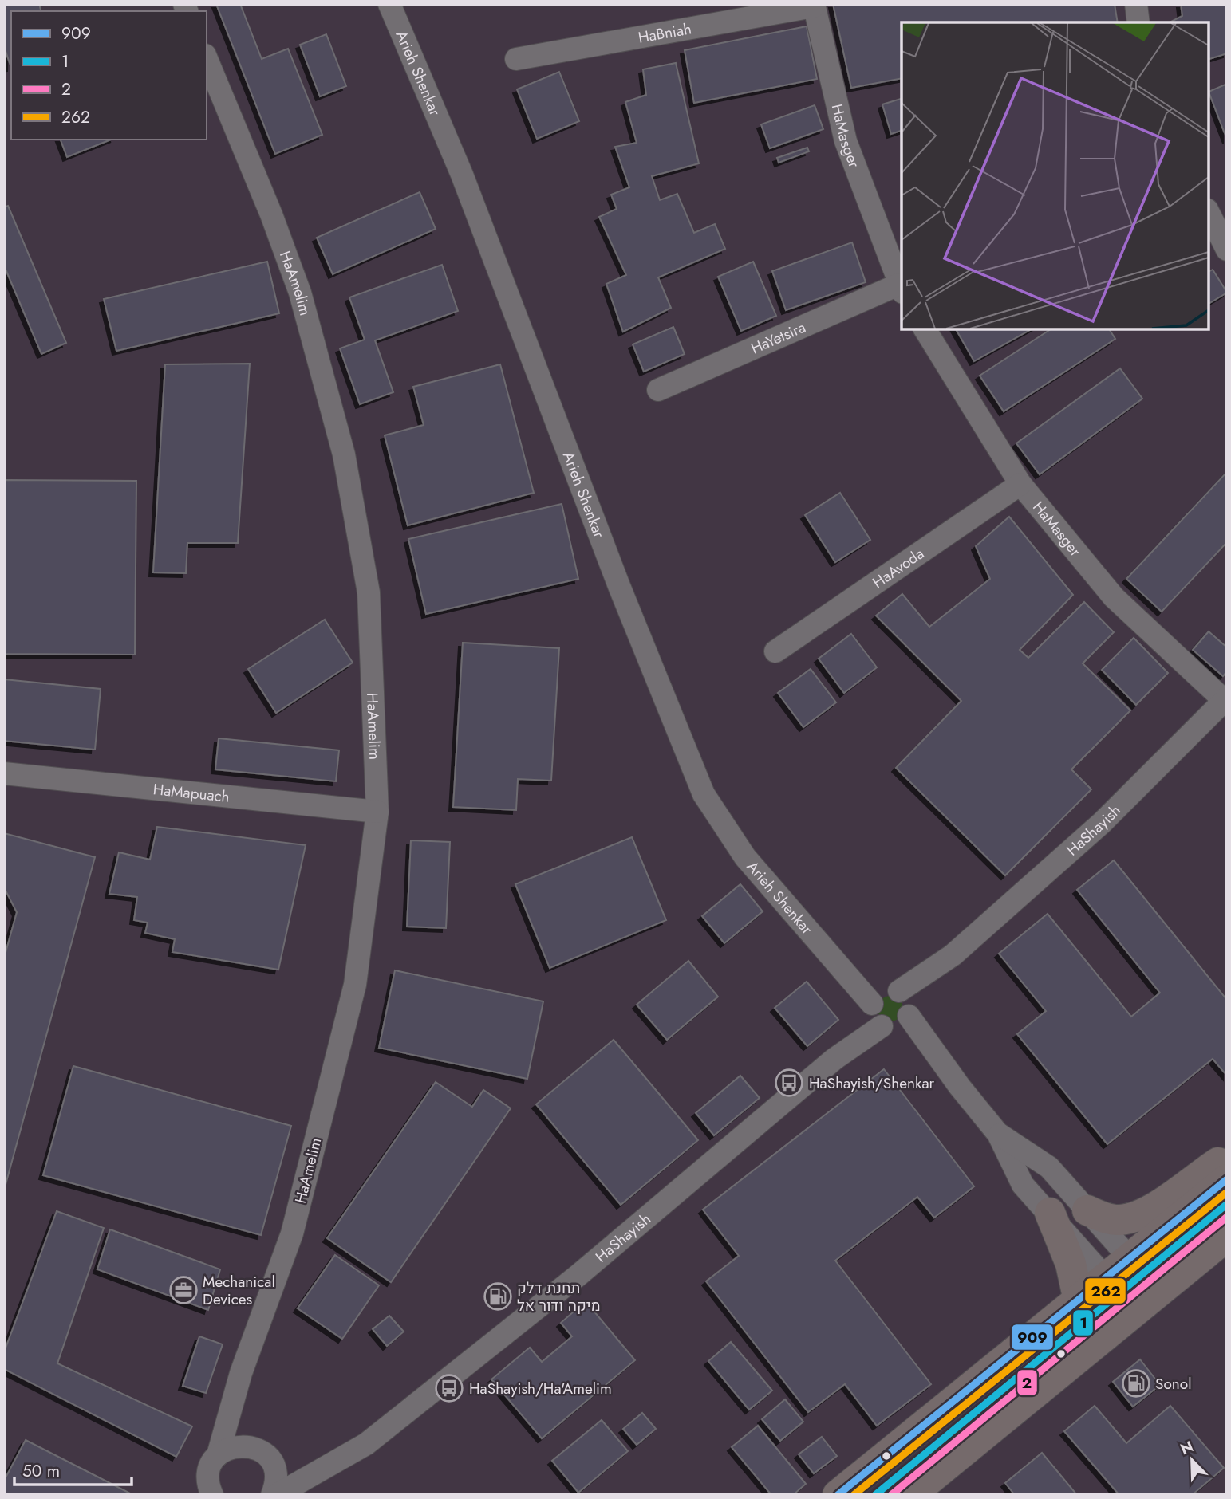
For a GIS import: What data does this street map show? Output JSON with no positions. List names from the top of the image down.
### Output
{
  "streets": {
    "street": [
      "HaBniah",
      "Arieh Shenkar",
      "HaMasger",
      "HaAmelim",
      "HaYetsira",
      "HaAvoda",
      "HaMapuach",
      "HaShayish"
    ]
  },
  "crossings": [
    ["HaBniah", "HaMasger"],
    ["Arieh Shenkar", "HaShayish"],
    ["HaMasger", "HaYetsira"],
    ["HaMasger", "HaAvoda"],
    ["HaMasger", "HaShayish"],
    ["HaAmelim", "HaMapuach"]
  ],
  "places": {
    "bus stop": ["HaShayish/Shenkar", "HaShayish/Ha'Amelim"],
    "office": ["Mechanical Devices"],
    "fuel station": ["תחנת דלק מיקה ודור אל", "Sonol"]
  },
  "lines": [
    "transit line 909",
    "transit line 262",
    "transit line 1",
    "transit line 2"
  ],
  "legend": [
    "909",
    "1",
    "2",
    "262"
  ],
  "scale_bar": "50 m",
  "north": "top left"
}
